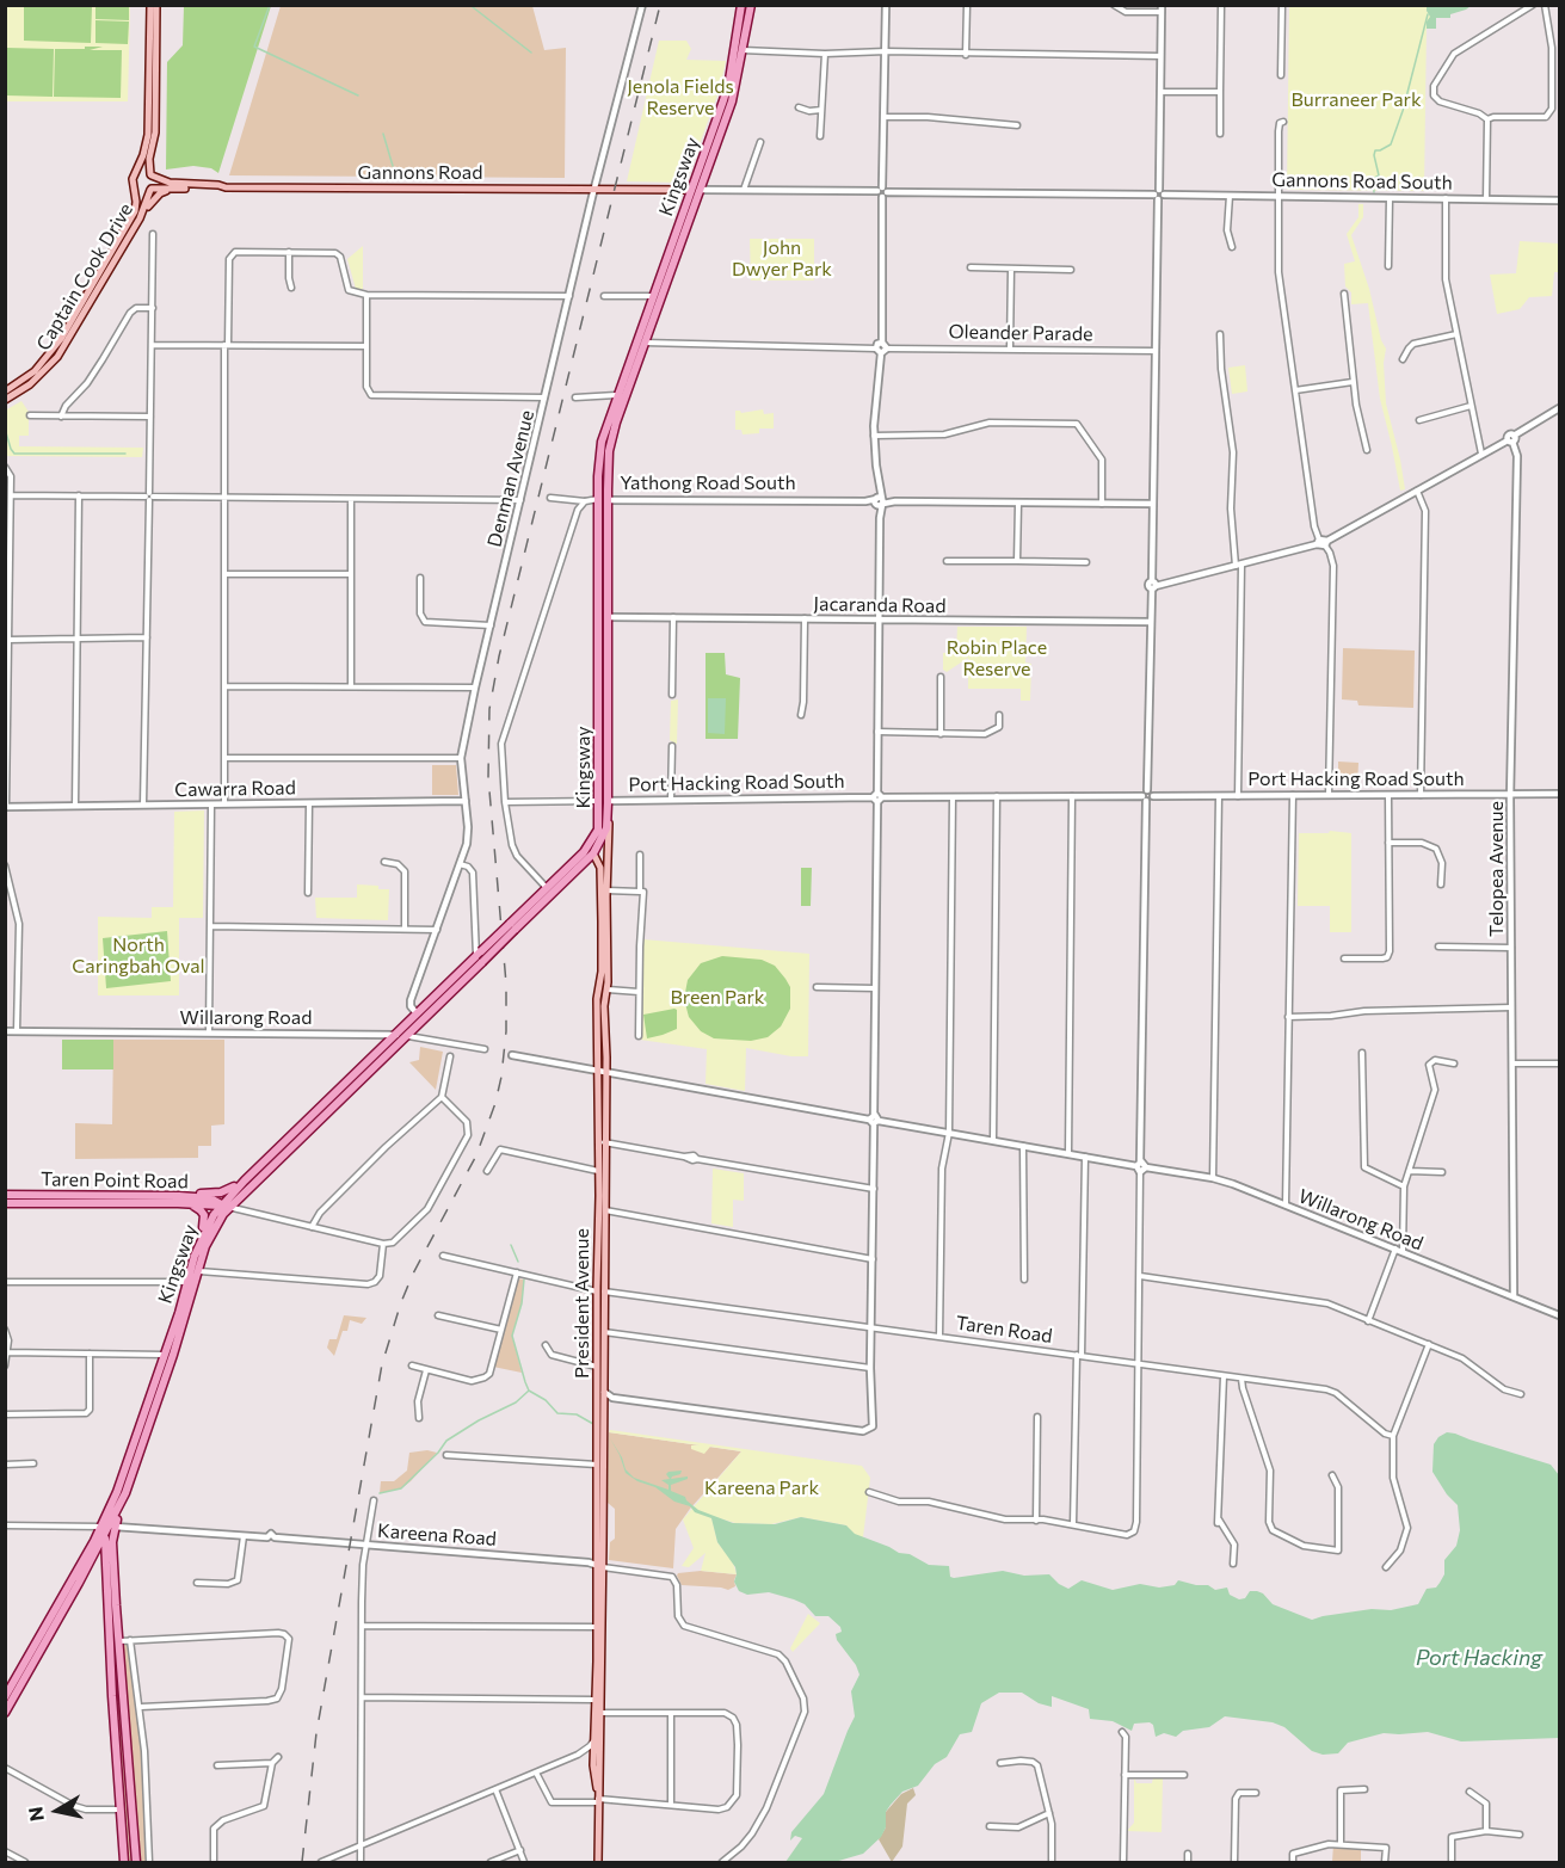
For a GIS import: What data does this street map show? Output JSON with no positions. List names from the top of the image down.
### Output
{
  "streets": {
    "main road": [
      "Gannons Road",
      "Kingsway",
      "Gannons Road South",
      "Captain Cook Drive",
      "Taren Point Road",
      "President Avenue"
    ],
    "street": [
      "Oleander Parade",
      "Denman Avenue",
      "Yathong Road South",
      "Jacaranda Road",
      "Port Hacking Road South",
      "Cawarra Road",
      "Telopea Avenue",
      "Willarong Road",
      "Taren Road",
      "Kareena Road"
    ]
  },
  "crossings": [
    ["Gannons Road", "Kingsway"],
    ["Gannons Road", "Gannons Road South"],
    ["Gannons Road", "Captain Cook Drive"],
    ["Gannons Road", "Denman Avenue"],
    ["Kingsway", "Gannons Road South"],
    ["Kingsway", "Oleander Parade"],
    ["Kingsway", "Denman Avenue"],
    ["Kingsway", "Yathong Road South"],
    ["Kingsway", "Jacaranda Road"],
    ["Kingsway", "Port Hacking Road South"],
    ["Kingsway", "Willarong Road"],
    ["Kingsway", "Taren Point Road"],
    ["Kingsway", "President Avenue"],
    ["Denman Avenue", "Cawarra Road"],
    ["Port Hacking Road South", "Telopea Avenue"],
    ["Port Hacking Road South", "President Avenue"],
    ["Telopea Avenue", "Willarong Road"],
    ["Willarong Road", "President Avenue"],
    ["President Avenue", "Taren Road"],
    ["President Avenue", "Kareena Road"]
  ],
  "water": ["Port Hacking"],
  "parks": [
    "Jenola Fields Reserve",
    "Burraneer Park",
    "John Dwyer Park",
    "Robin Place Reserve",
    "North Caringbah Oval",
    "Breen Park",
    "Kareena Park"
  ],
  "north": "left"
}
